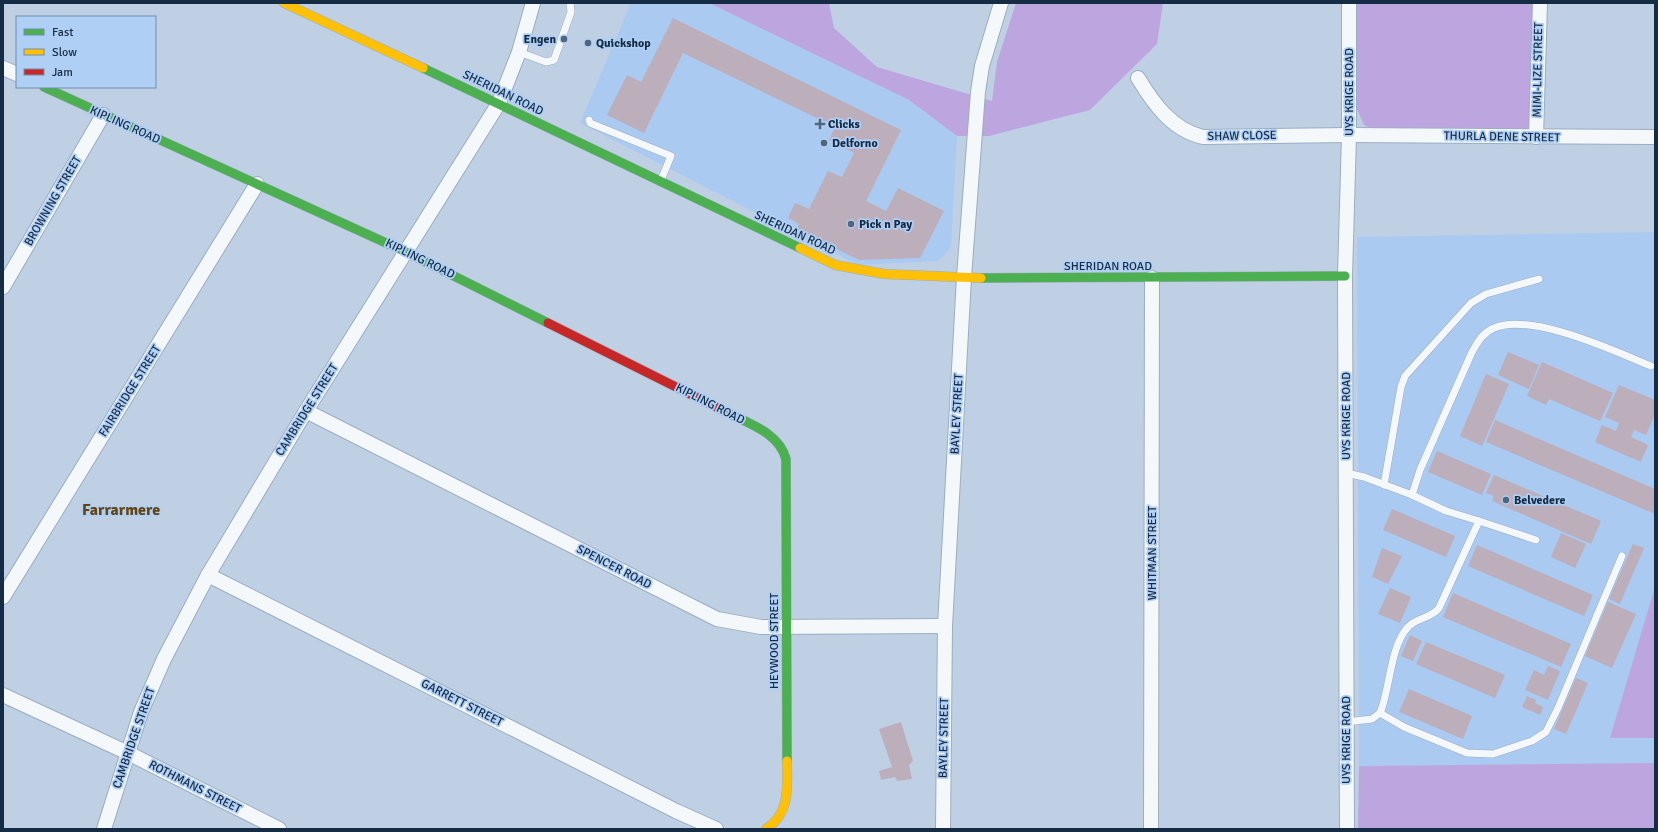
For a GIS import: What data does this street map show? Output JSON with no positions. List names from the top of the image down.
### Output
{
  "streets": {
    "street": [
      "MIMI-LIZE STREET",
      "UYS KRIGE ROAD",
      "SHERIDAN ROAD",
      "KIPLING ROAD",
      "SHAW CLOSE",
      "THURLA DENE STREET",
      "BROWNING STREET",
      "FAIRBRIDGE STREET",
      "CAMBRIDGE STREET",
      "BAYLEY STREET",
      "WHITMAN STREET",
      "SPENCER ROAD",
      "HEYWOOD STREET",
      "GARRETT STREET",
      "ROTHMANS STREET"
    ]
  },
  "crossings": [
    ["MIMI-LIZE STREET", "THURLA DENE STREET"],
    ["UYS KRIGE ROAD", "SHERIDAN ROAD"],
    ["UYS KRIGE ROAD", "SHAW CLOSE"],
    ["UYS KRIGE ROAD", "THURLA DENE STREET"],
    ["SHERIDAN ROAD", "CAMBRIDGE STREET"],
    ["SHERIDAN ROAD", "BAYLEY STREET"],
    ["SHERIDAN ROAD", "WHITMAN STREET"],
    ["KIPLING ROAD", "BROWNING STREET"],
    ["KIPLING ROAD", "FAIRBRIDGE STREET"],
    ["KIPLING ROAD", "CAMBRIDGE STREET"],
    ["KIPLING ROAD", "HEYWOOD STREET"],
    ["SHAW CLOSE", "THURLA DENE STREET"],
    ["CAMBRIDGE STREET", "SPENCER ROAD"],
    ["CAMBRIDGE STREET", "GARRETT STREET"],
    ["CAMBRIDGE STREET", "ROTHMANS STREET"],
    ["BAYLEY STREET", "SPENCER ROAD"],
    ["SPENCER ROAD", "HEYWOOD STREET"]
  ],
  "districts": ["Farrarmere"],
  "places": {
    "other": [
      "Engen",
      "Quickshop",
      "Delforno",
      "Pick n Pay",
      "Belvedere"
    ],
    "health": ["Clicks"]
  },
  "legend": ["Fast", "Slow", "Jam"]
}
